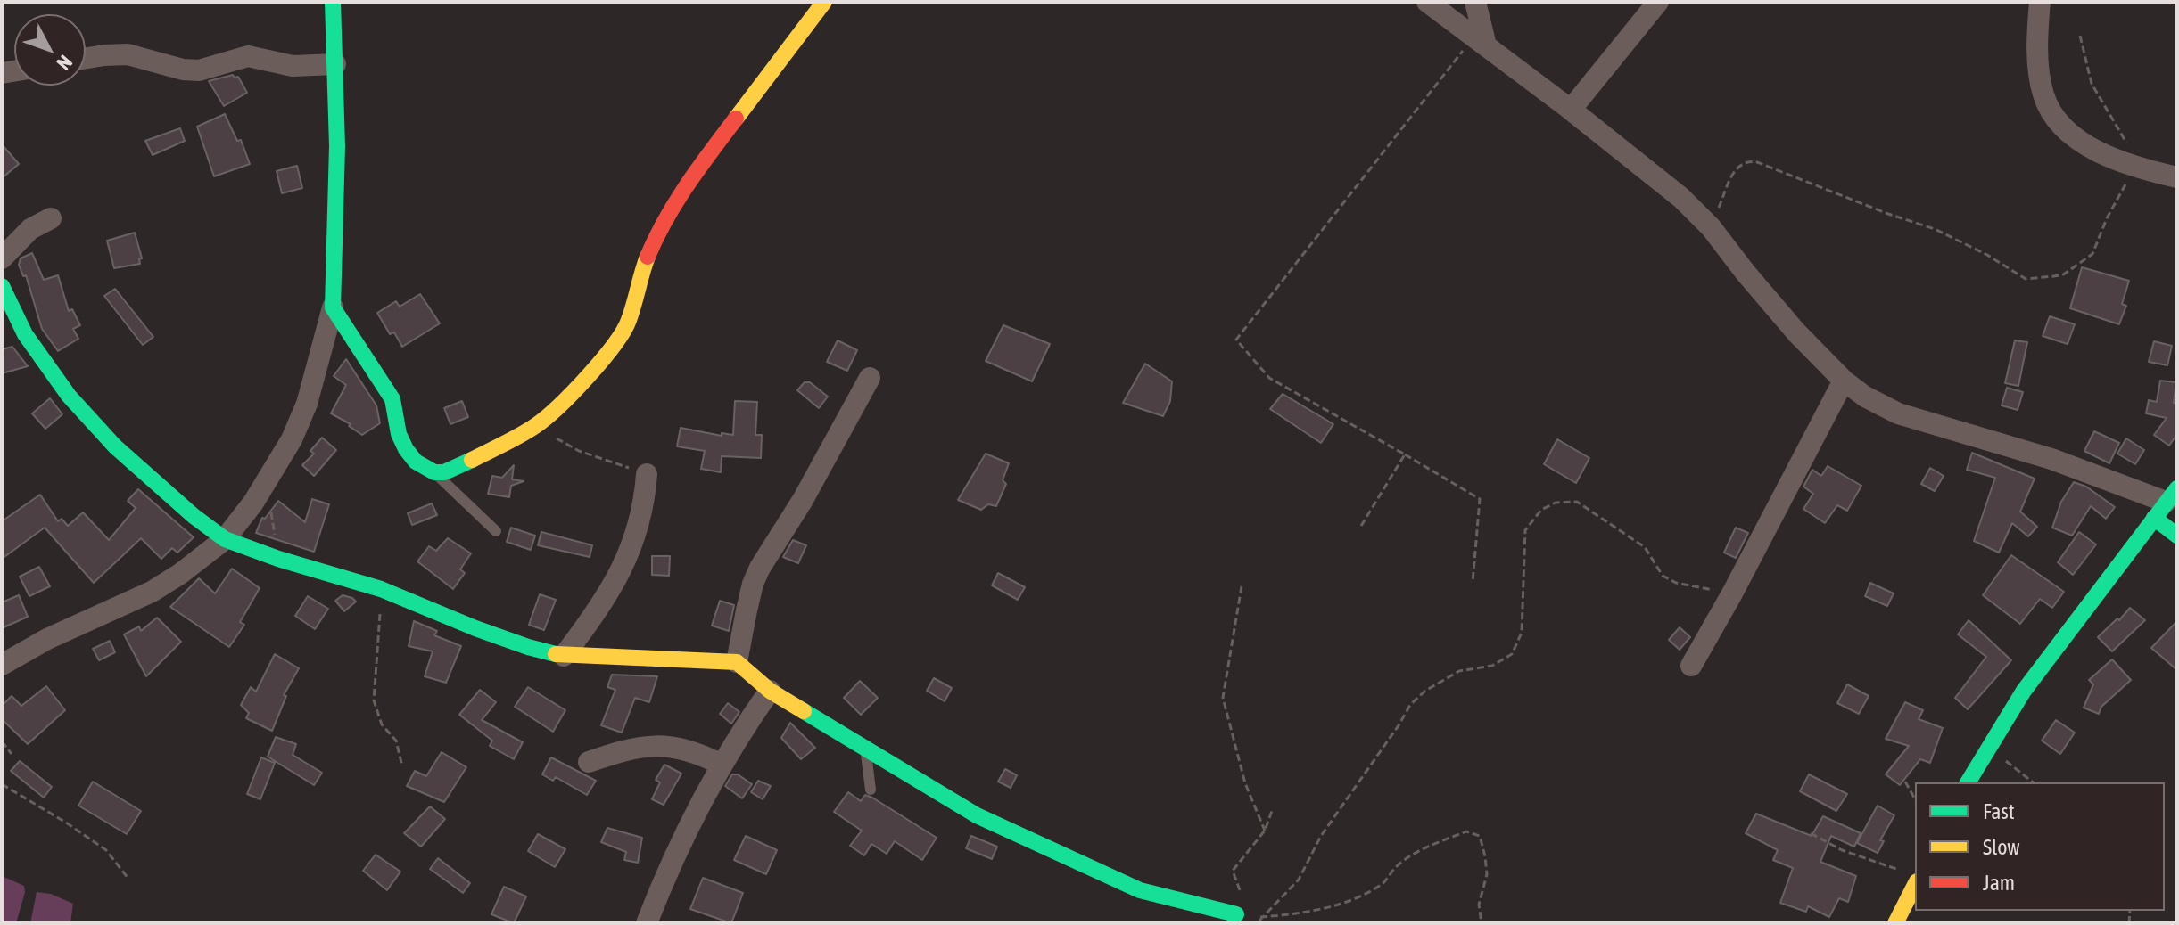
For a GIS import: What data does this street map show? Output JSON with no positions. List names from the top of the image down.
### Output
{
  "legend": ["Fast", "Slow", "Jam"],
  "north": "bottom right"
}
